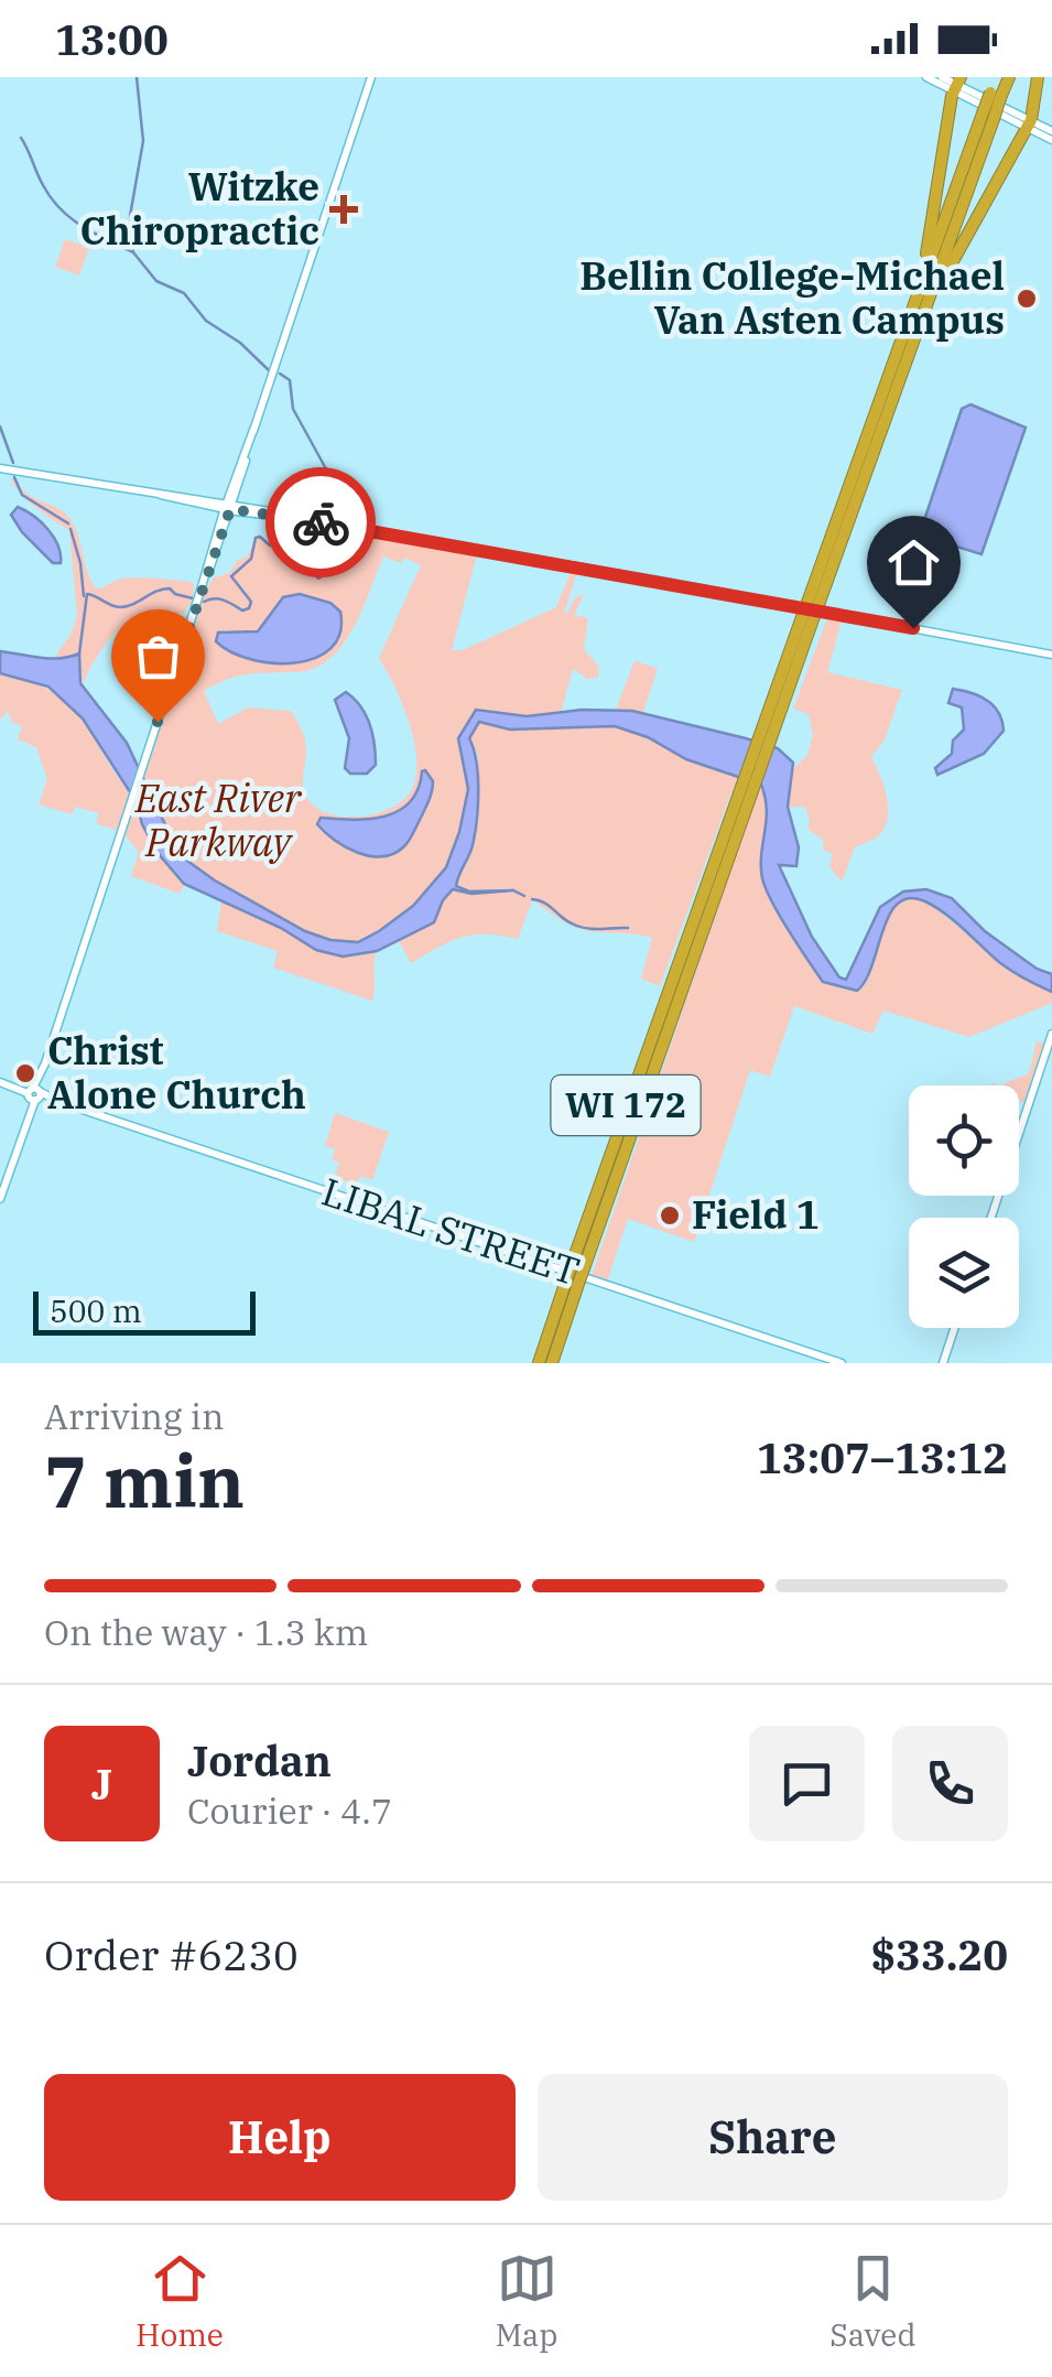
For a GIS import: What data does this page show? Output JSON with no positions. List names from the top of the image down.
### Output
{
  "streets": {
    "highway": ["WI 172"],
    "street": ["LIBAL STREET"]
  },
  "parks": ["East River Parkway"],
  "places": {
    "health": ["Witzke Chiropractic"],
    "other": ["Bellin College-Michael Van Asten Campus", "Christ Alone Church", "Field 1"]
  },
  "scale_bar": "500 m",
  "page": {
    "status": "13:00",
    "scale": "500 m",
    "heading": ["7 min", "Arriving in", "13:07–13:12"],
    "panel": [
      "Jordan",
      "Courier · 4.7",
      "Order #6230",
      "$33.20"
    ],
    "bar": "On the way · 1.3 km",
    "round": "J",
    "buttons": ["Help", "Share"],
    "tabs": ["Home", "Map", "Saved"]
  }
}
